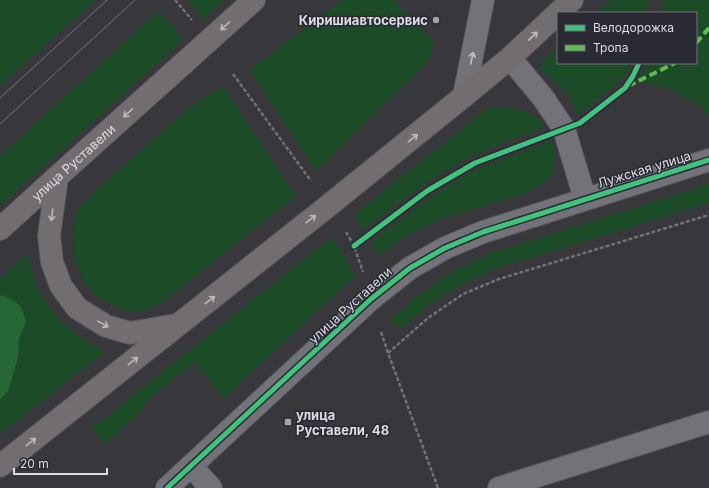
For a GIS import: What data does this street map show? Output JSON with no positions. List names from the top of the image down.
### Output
{
  "streets": {
    "main road": ["улица Руставели"],
    "street": ["Лужская улица"]
  },
  "crossings": [
    ["улица Руставели", "Лужская улица"]
  ],
  "places": {
    "other": ["Киришиавтосервис"],
    "transit": ["улица Руставели, 48"]
  },
  "legend": ["Велодорожка", "Тропа"],
  "scale_bar": "20 m"
}
